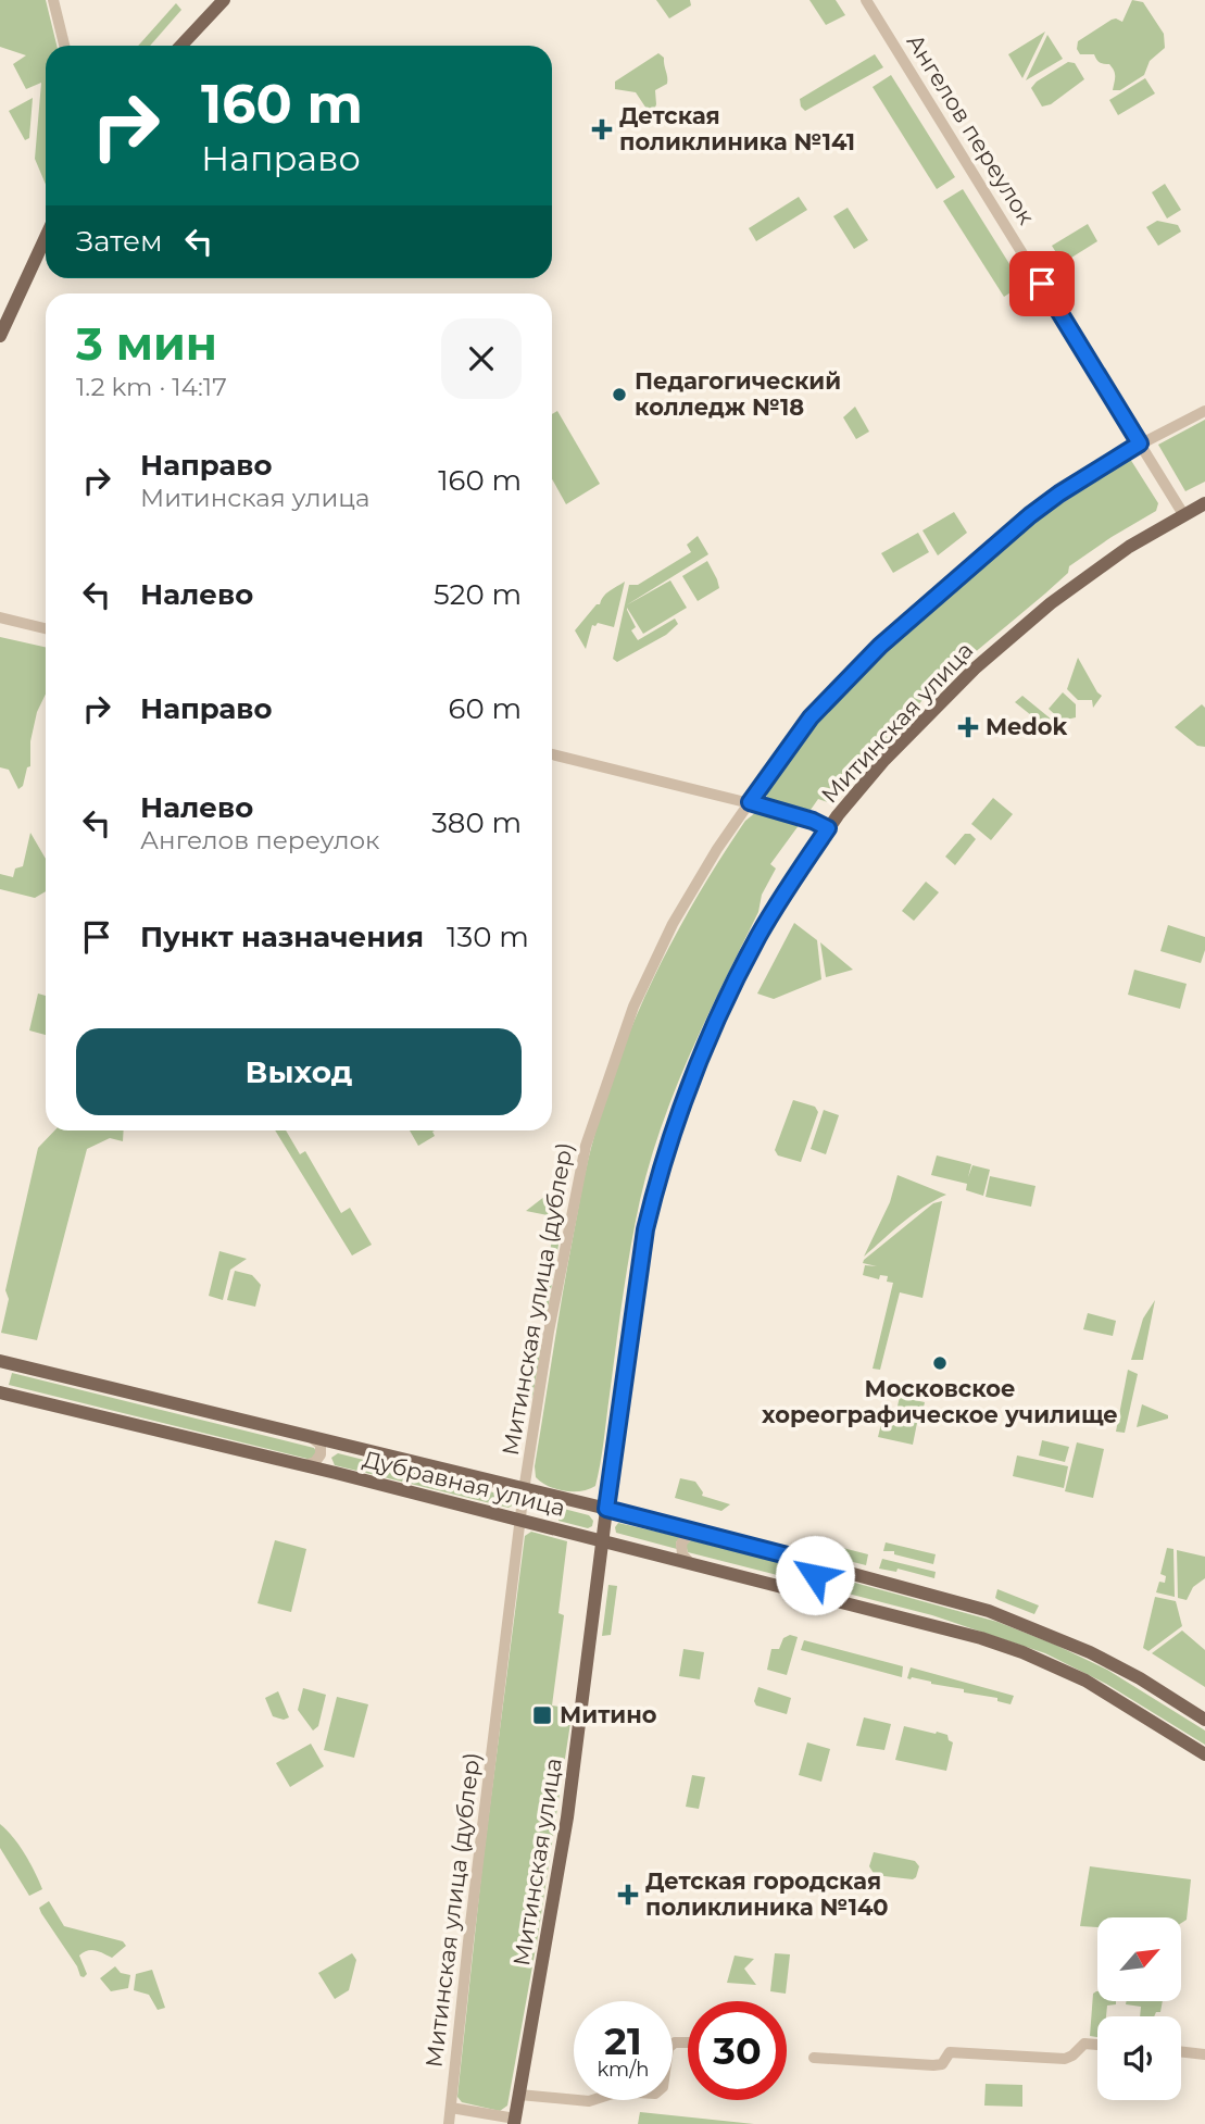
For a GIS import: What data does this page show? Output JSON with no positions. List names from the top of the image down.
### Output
{
  "streets": {
    "main road": ["Митинская улица", "Дубравная улица"],
    "street": ["Ангелов переулок", "Митинская улица (дублер)"]
  },
  "crossings": [
    ["Ангелов переулок", "Митинская улица"],
    ["Ангелов переулок", "Митинская улица (дублер)"],
    ["Митинская улица", "Дубравная улица"],
    ["Митинская улица (дублер)", "Дубравная улица"]
  ],
  "places": {
    "health": ["Детская поликлиника №141", "Medok", "Детская городская поликлиника №140"],
    "other": ["Педагогический колледж №18", "Московское хореографическое училище"],
    "transit": ["Митино"]
  },
  "north": "top right",
  "page": {
    "turn": ["160 m", "Направо"],
    "then": "Затем",
    "heading": ["3 мин", "1.2 km · 14:17"],
    "list": [
      {
        "name": "Направо",
        "note": "Митинская улица",
        "value": "160 m"
      },
      {
        "name": "Налево",
        "value": "520 m"
      },
      {
        "name": "Направо",
        "value": "60 m"
      },
      {
        "name": "Налево",
        "note": "Ангелов переулок",
        "value": "380 m"
      },
      {
        "name": "Пункт назначения",
        "value": "130 m"
      }
    ],
    "buttons": "Выход",
    "speed": "21 km/h",
    "limit": "30"
  }
}
